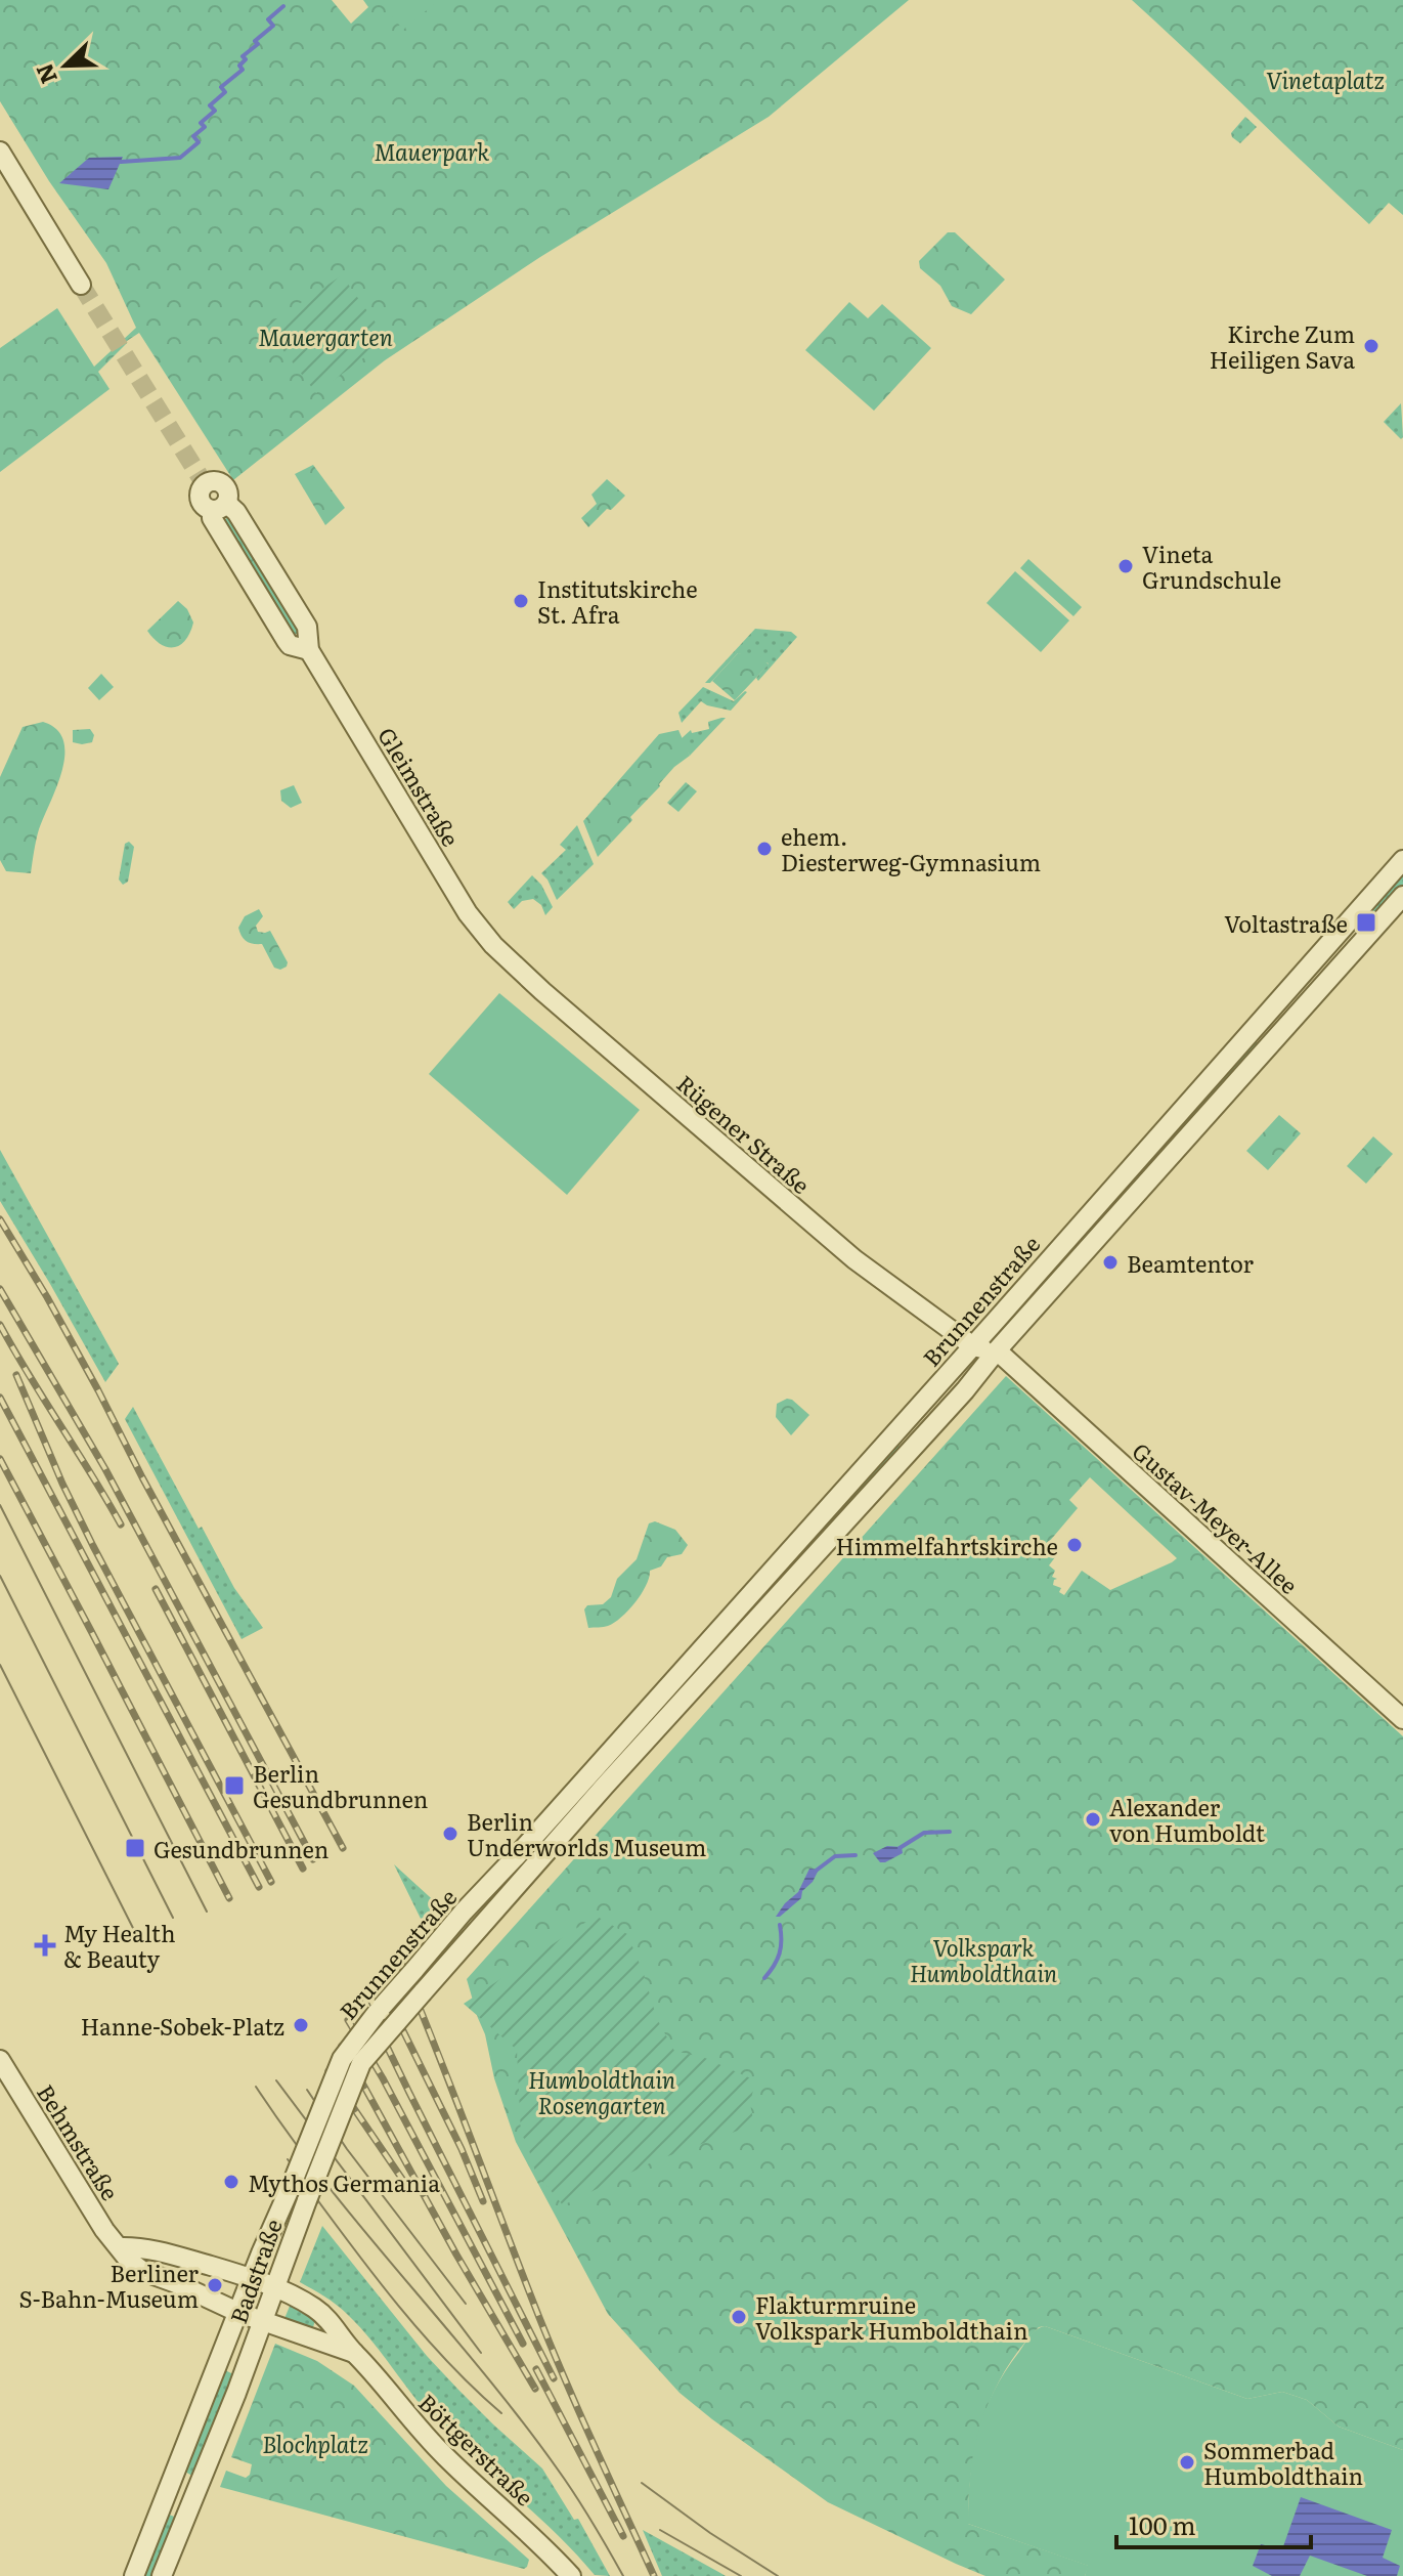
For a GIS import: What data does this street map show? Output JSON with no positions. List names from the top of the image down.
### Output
{
  "streets": {
    "main road": [
      "Gleimstraße",
      "Rügener Straße",
      "Brunnenstraße",
      "Gustav-Meyer-Allee",
      "Behmstraße",
      "Badstraße",
      "Böttgerstraße"
    ]
  },
  "crossings": [
    ["Gleimstraße", "Rügener Straße"],
    ["Rügener Straße", "Brunnenstraße"],
    ["Brunnenstraße", "Gustav-Meyer-Allee"],
    ["Brunnenstraße", "Badstraße"],
    ["Behmstraße", "Badstraße"],
    ["Behmstraße", "Böttgerstraße"],
    ["Badstraße", "Böttgerstraße"]
  ],
  "parks": [
    "Vinetaplatz",
    "Mauerpark",
    "Mauergarten",
    "Volkspark Humboldthain",
    "Humboldthain Rosengarten",
    "Blochplatz"
  ],
  "places": {
    "other": [
      "Kirche Zum Heiligen Sava",
      "Vineta Grundschule",
      "Institutskirche St. Afra",
      "ehem. Diesterweg-Gymnasium",
      "Beamtentor",
      "Himmelfahrtskirche",
      "Alexander von Humboldt",
      "Berlin Underworlds Museum",
      "Hanne-Sobek-Platz",
      "Mythos Germania",
      "Berliner S-Bahn-Museum",
      "Flakturmruine Volkspark Humboldthain",
      "Sommerbad Humboldthain"
    ],
    "transit": ["Voltastraße", "Berlin Gesundbrunnen", "Gesundbrunnen"],
    "health": ["My Health & Beauty"]
  },
  "scale_bar": "100 m",
  "north": "bottom left"
}
